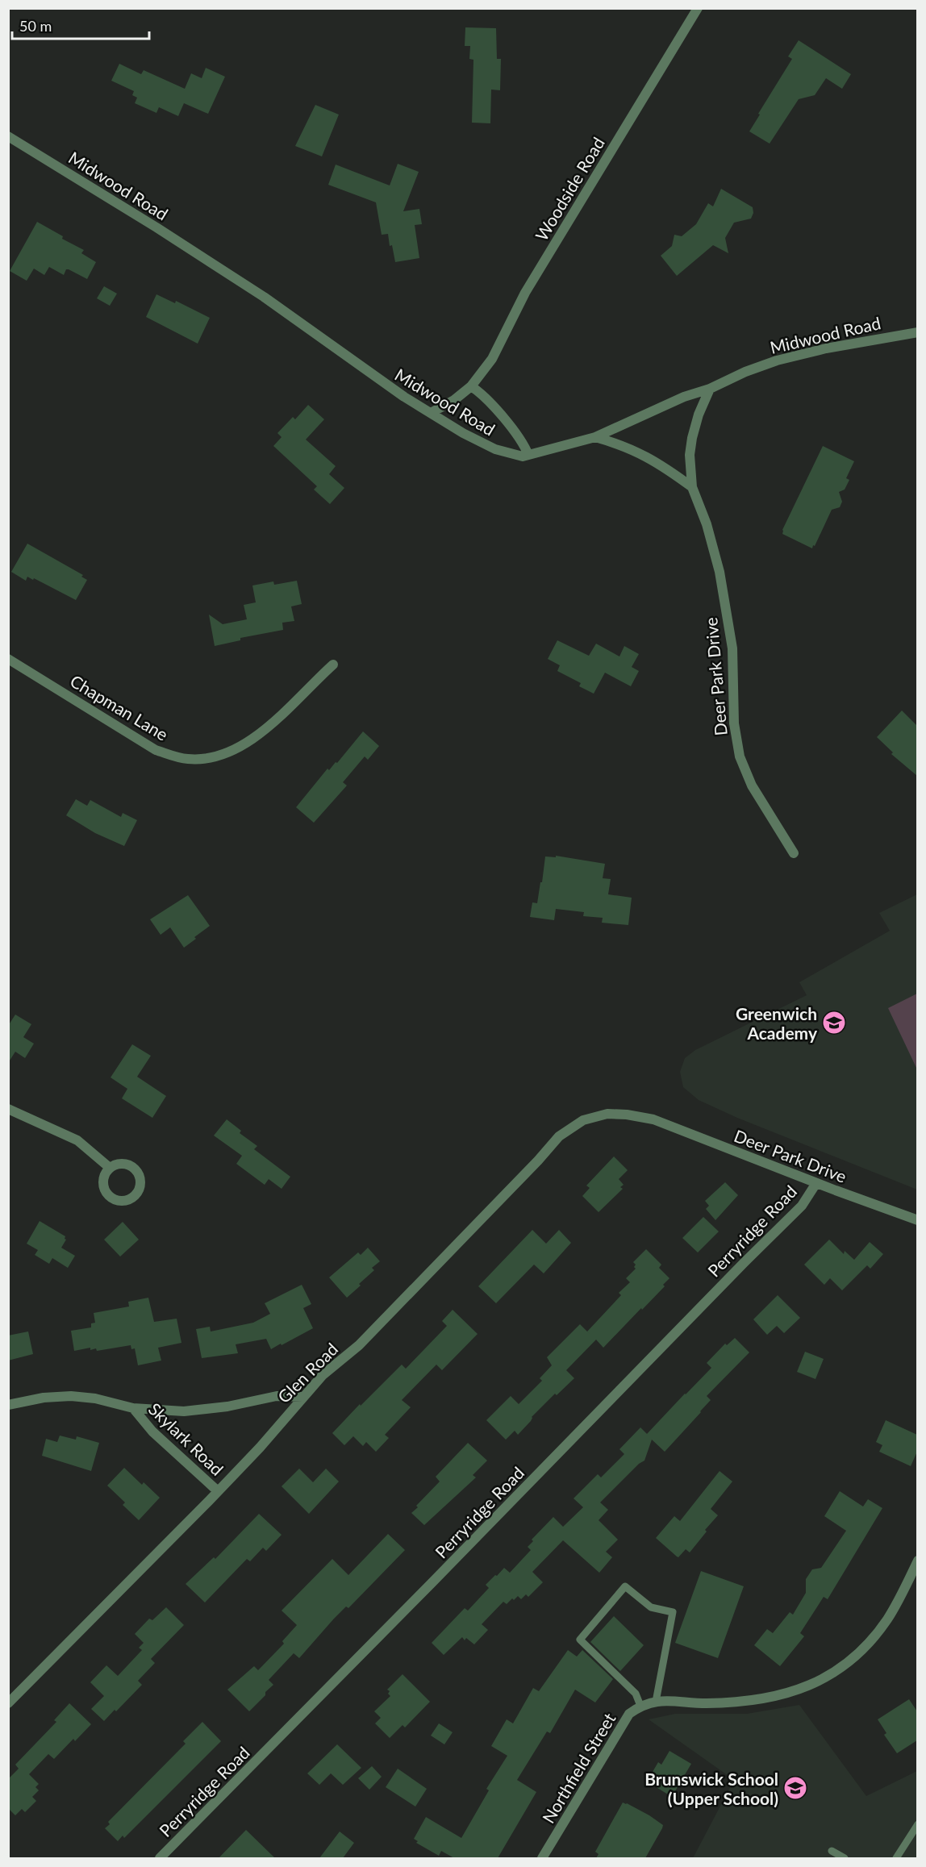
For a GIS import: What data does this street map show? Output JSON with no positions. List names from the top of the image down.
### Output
{
  "streets": {
    "street": [
      "Midwood Road",
      "Woodside Road",
      "Deer Park Drive",
      "Chapman Lane",
      "Perryridge Road",
      "Glen Road",
      "Skylark Road",
      "Northfield Street"
    ]
  },
  "crossings": [
    ["Midwood Road", "Woodside Road"],
    ["Midwood Road", "Deer Park Drive"],
    ["Deer Park Drive", "Perryridge Road"],
    ["Deer Park Drive", "Glen Road"],
    ["Glen Road", "Skylark Road"]
  ],
  "places": {
    "school or university": ["Greenwich Academy", "Brunswick School (Upper School)"]
  },
  "scale_bar": "50 m"
}
